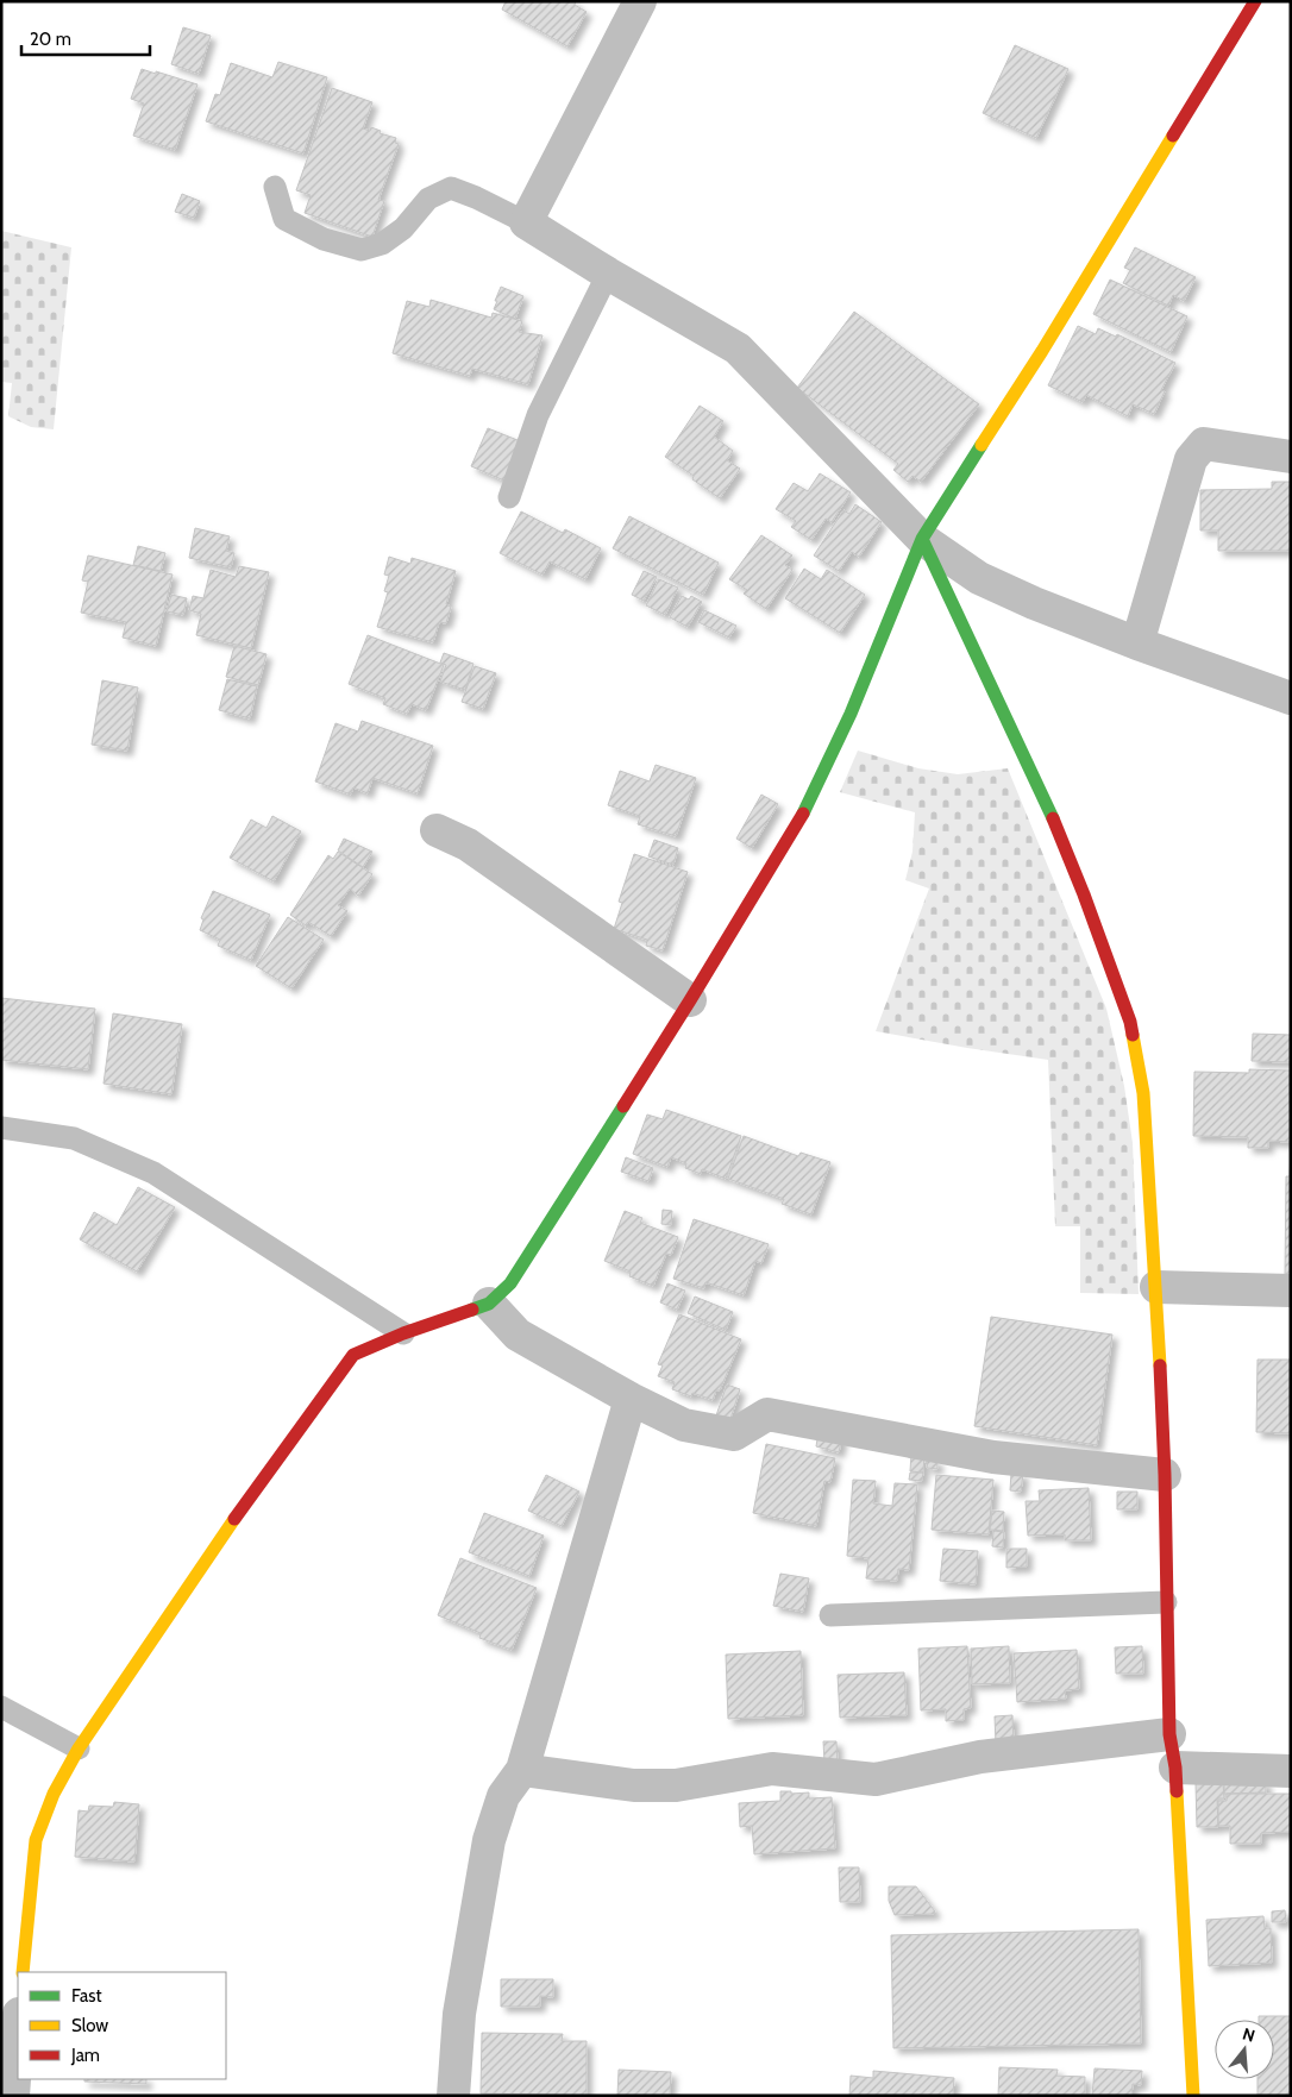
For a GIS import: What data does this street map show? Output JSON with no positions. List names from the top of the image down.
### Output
{
  "legend": ["Fast", "Slow", "Jam"],
  "scale_bar": "20 m",
  "north": "top"
}
